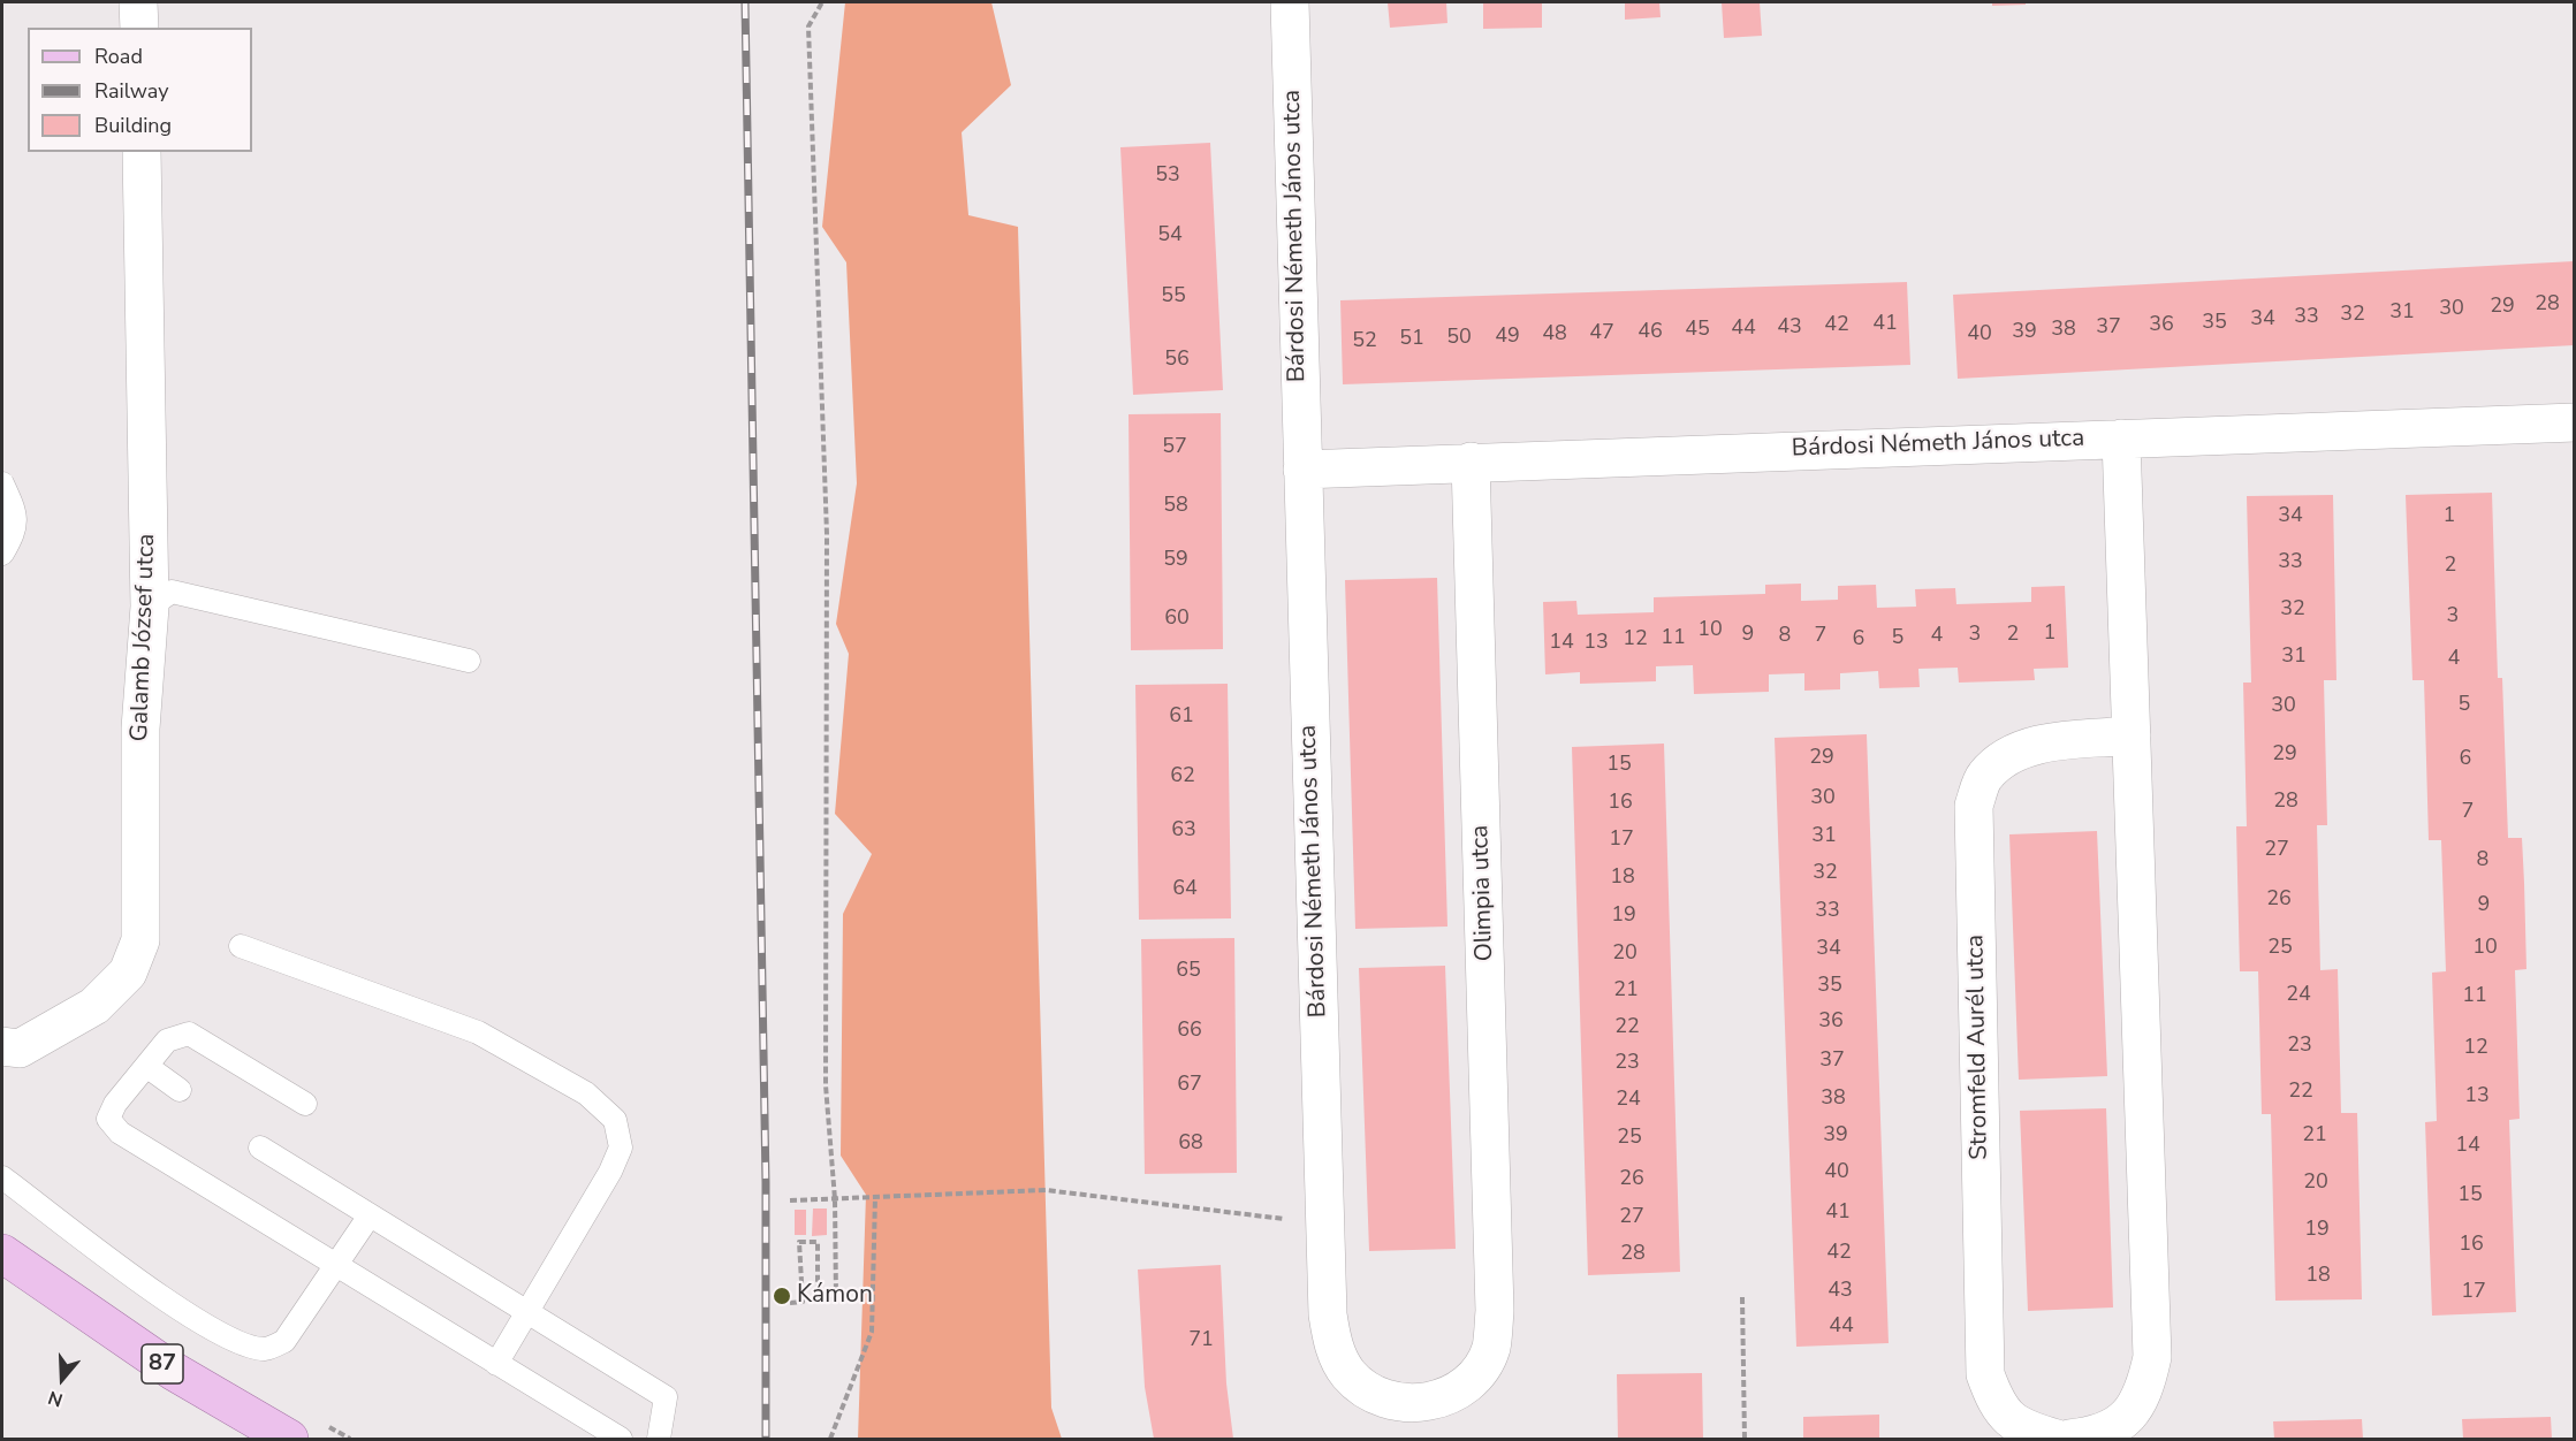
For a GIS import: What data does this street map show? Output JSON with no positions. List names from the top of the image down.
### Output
{
  "streets": {
    "main road": ["87"],
    "street": [
      "Bárdosi Németh János utca",
      "Galamb József utca",
      "Olimpia utca",
      "Stromfeld Aurél utca"
    ]
  },
  "crossings": [
    ["Bárdosi Németh János utca", "Olimpia utca"]
  ],
  "places": ["Kámon"],
  "house_numbers": [
    "53",
    "54",
    "55",
    "28",
    "29",
    "30",
    "31",
    "32",
    "33",
    "34",
    "35",
    "41",
    "42",
    "36",
    "43",
    "37",
    "44",
    "45",
    "38",
    "46",
    "39",
    "47",
    "48",
    "40",
    "49",
    "50",
    "51",
    "52",
    "56",
    "57",
    "58",
    "34",
    "1",
    "59",
    "33",
    "2",
    "32",
    "3",
    "60",
    "10",
    "1",
    "9",
    "3",
    "2",
    "8",
    "7",
    "4",
    "11",
    "5",
    "12",
    "6",
    "14",
    "13",
    "31",
    "4",
    "5",
    "30",
    "61",
    "29",
    "29",
    "6",
    "15",
    "62",
    "30",
    "28",
    "16",
    "7",
    "63",
    "31",
    "17",
    "27",
    "8",
    "32",
    "18",
    "64",
    "26",
    "9",
    "33",
    "19",
    "25",
    "10",
    "34",
    "20",
    "65",
    "35",
    "21",
    "24",
    "11",
    "36",
    "22",
    "66",
    "23",
    "12",
    "37",
    "23",
    "67",
    "22",
    "13",
    "38",
    "24",
    "39",
    "21",
    "25",
    "68",
    "14",
    "40",
    "26",
    "20",
    "15",
    "41",
    "27",
    "19",
    "16",
    "42",
    "28",
    "18",
    "43",
    "17",
    "44",
    "71"
  ],
  "legend": ["Road", "Railway", "Building"],
  "north": "bottom"
}
